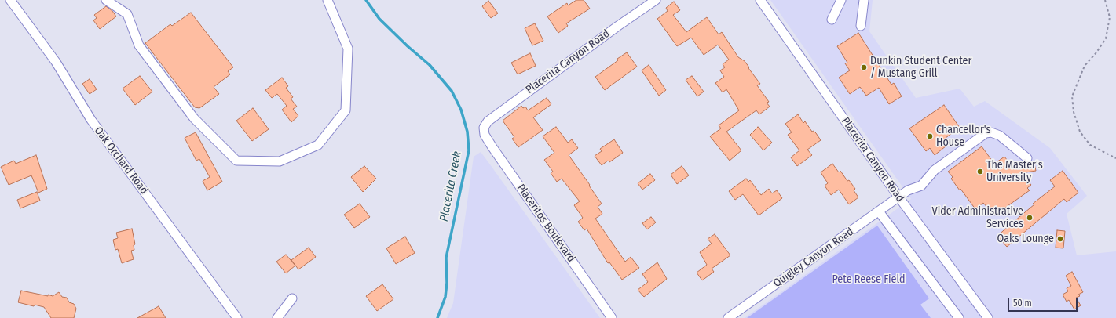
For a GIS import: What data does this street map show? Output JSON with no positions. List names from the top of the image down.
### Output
{
  "streets": {
    "street": [
      "Placerita Canyon Road",
      "Oak Orchard Road",
      "Placeritos Boulevard",
      "Quigley Canyon Road"
    ]
  },
  "crossings": [
    ["Placerita Canyon Road", "Placeritos Boulevard"],
    ["Placerita Canyon Road", "Quigley Canyon Road"]
  ],
  "water": ["Placerita Creek"],
  "parks": ["Pete Reese Field"],
  "places": [
    "Dunkin Student Center / Mustang Grill",
    "Chancellor's House",
    "The Master's University",
    "Vider Administrative Services",
    "Oaks Lounge"
  ],
  "scale_bar": "50 m"
}
